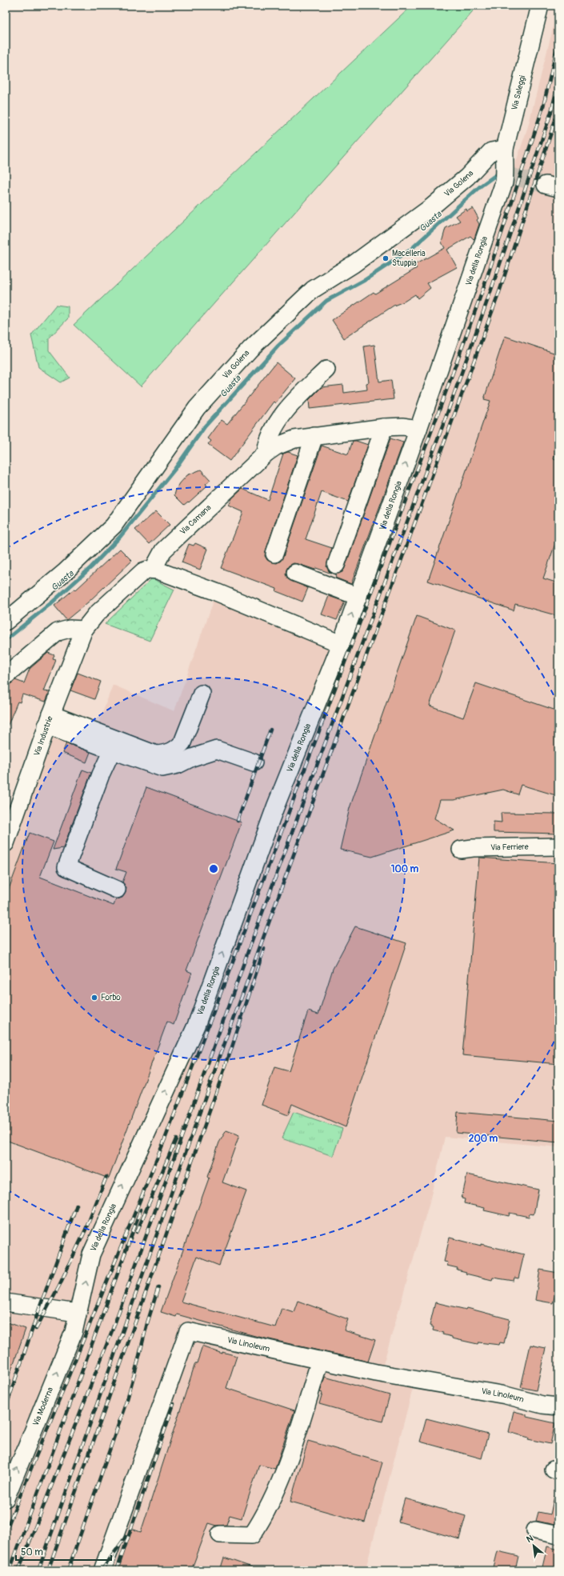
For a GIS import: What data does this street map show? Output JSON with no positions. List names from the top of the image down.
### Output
{
  "streets": {
    "street": [
      "Via Saleggi",
      "Via Golena",
      "Via della Rongia",
      "Via Camana",
      "Via Industrie",
      "Via Ferriere",
      "Via Linoleum",
      "Via Moderna"
    ]
  },
  "crossings": [
    ["Via Saleggi", "Via Golena"],
    ["Via Saleggi", "Via della Rongia"],
    ["Via della Rongia", "Via Camana"],
    ["Via della Rongia", "Via Moderna"]
  ],
  "one_way": ["Via Moderna"],
  "water": ["Guasta"],
  "places": ["Macelleria Stuppia", "Forbo"],
  "scale_bar": "50 m",
  "north": "top left",
  "rings": ["100 m", "200 m"]
}
